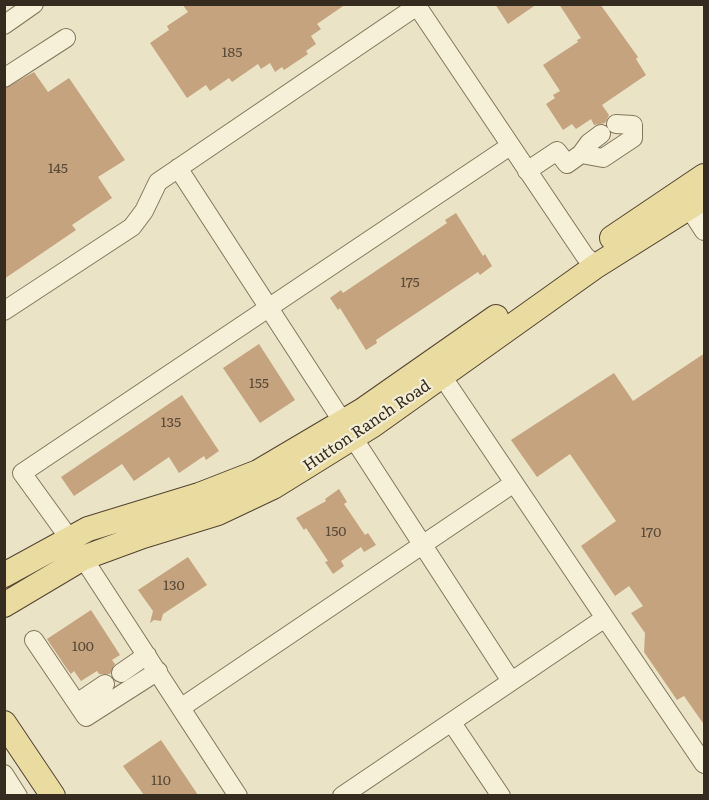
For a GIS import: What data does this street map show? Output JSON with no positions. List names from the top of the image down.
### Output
{
  "streets": {
    "main road": ["Hutton Ranch Road"]
  },
  "house_numbers": [
    "185",
    "145",
    "175",
    "155",
    "135",
    "150",
    "170",
    "130",
    "100",
    "110"
  ]
}
